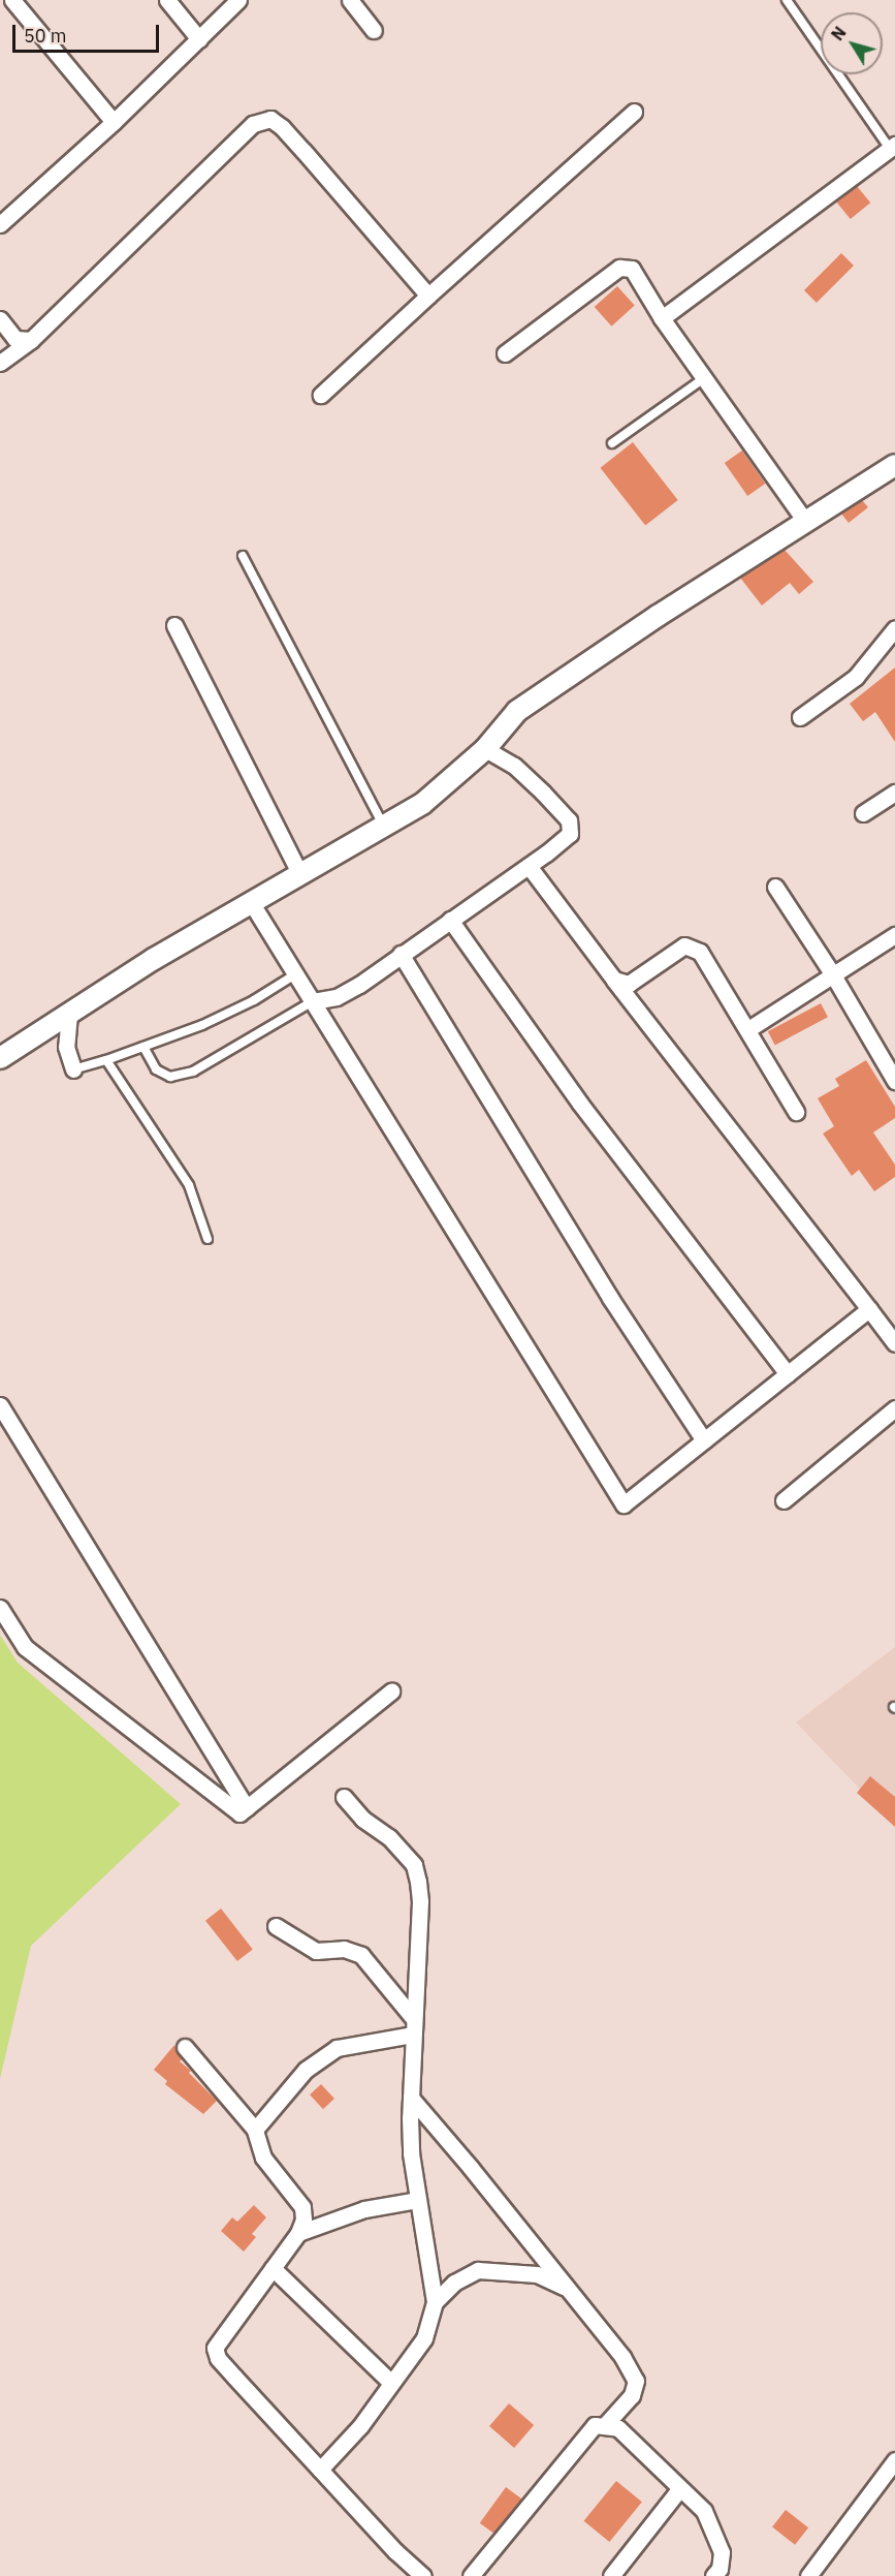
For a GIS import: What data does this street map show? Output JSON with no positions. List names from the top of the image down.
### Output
{
  "scale_bar": "50 m",
  "north": "top left"
}
